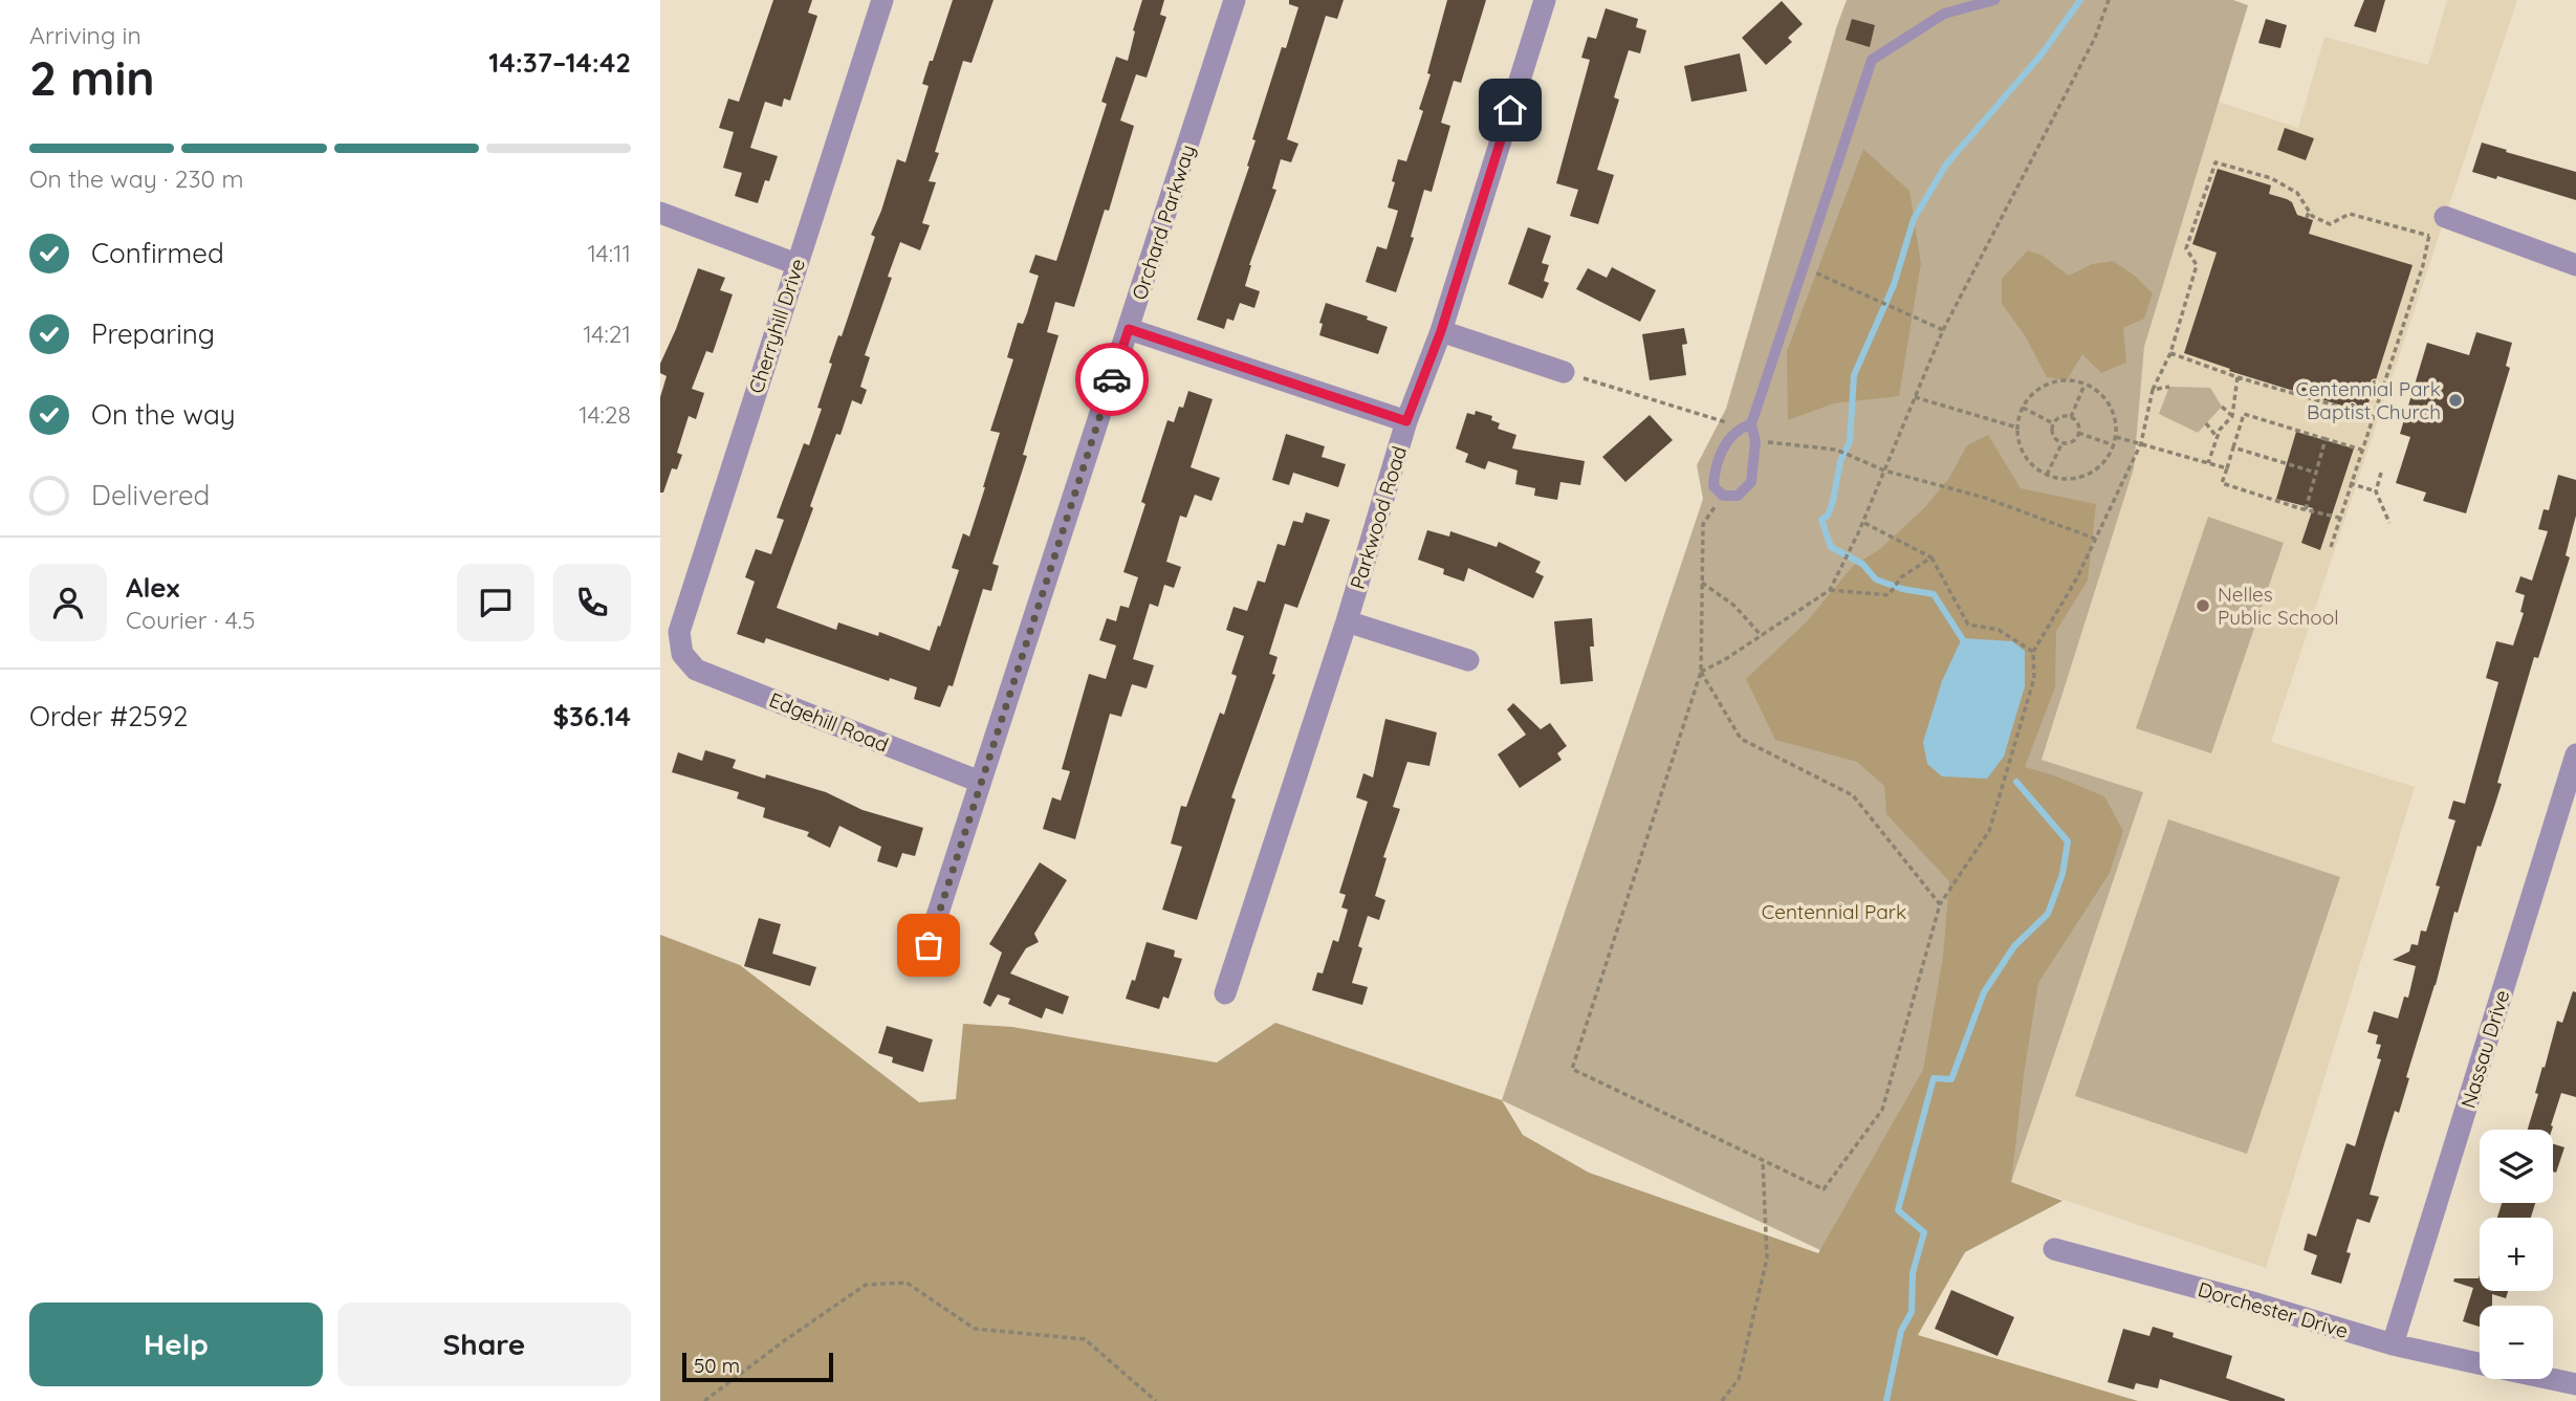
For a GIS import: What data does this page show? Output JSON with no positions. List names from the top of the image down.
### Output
{
  "streets": {
    "street": [
      "Orchard Parkway",
      "Cherryhill Drive",
      "Parkwood Road",
      "Edgehill Road",
      "Nassau Drive",
      "Dorchester Drive"
    ]
  },
  "crossings": [
    ["Orchard Parkway", "Edgehill Road"],
    ["Cherryhill Drive", "Edgehill Road"],
    ["Nassau Drive", "Dorchester Drive"]
  ],
  "parks": ["Centennial Park"],
  "places": ["Centennial Park Baptist Church", "Nelles Public School"],
  "scale_bar": "50 m",
  "page": {
    "heading": ["2 min", "Arriving in", "14:37–14:42"],
    "panel": [
      "Alex",
      "Courier · 4.5",
      "Order #2592",
      "$36.14"
    ],
    "bar": "On the way · 230 m",
    "list": [
      ["Confirmed", "14:11"],
      ["Preparing", "14:21"],
      ["On the way", "14:28"],
      "Delivered"
    ],
    "map_buttons": ["+", "−"],
    "buttons": ["Help", "Share"],
    "scale": "50 m"
  }
}
